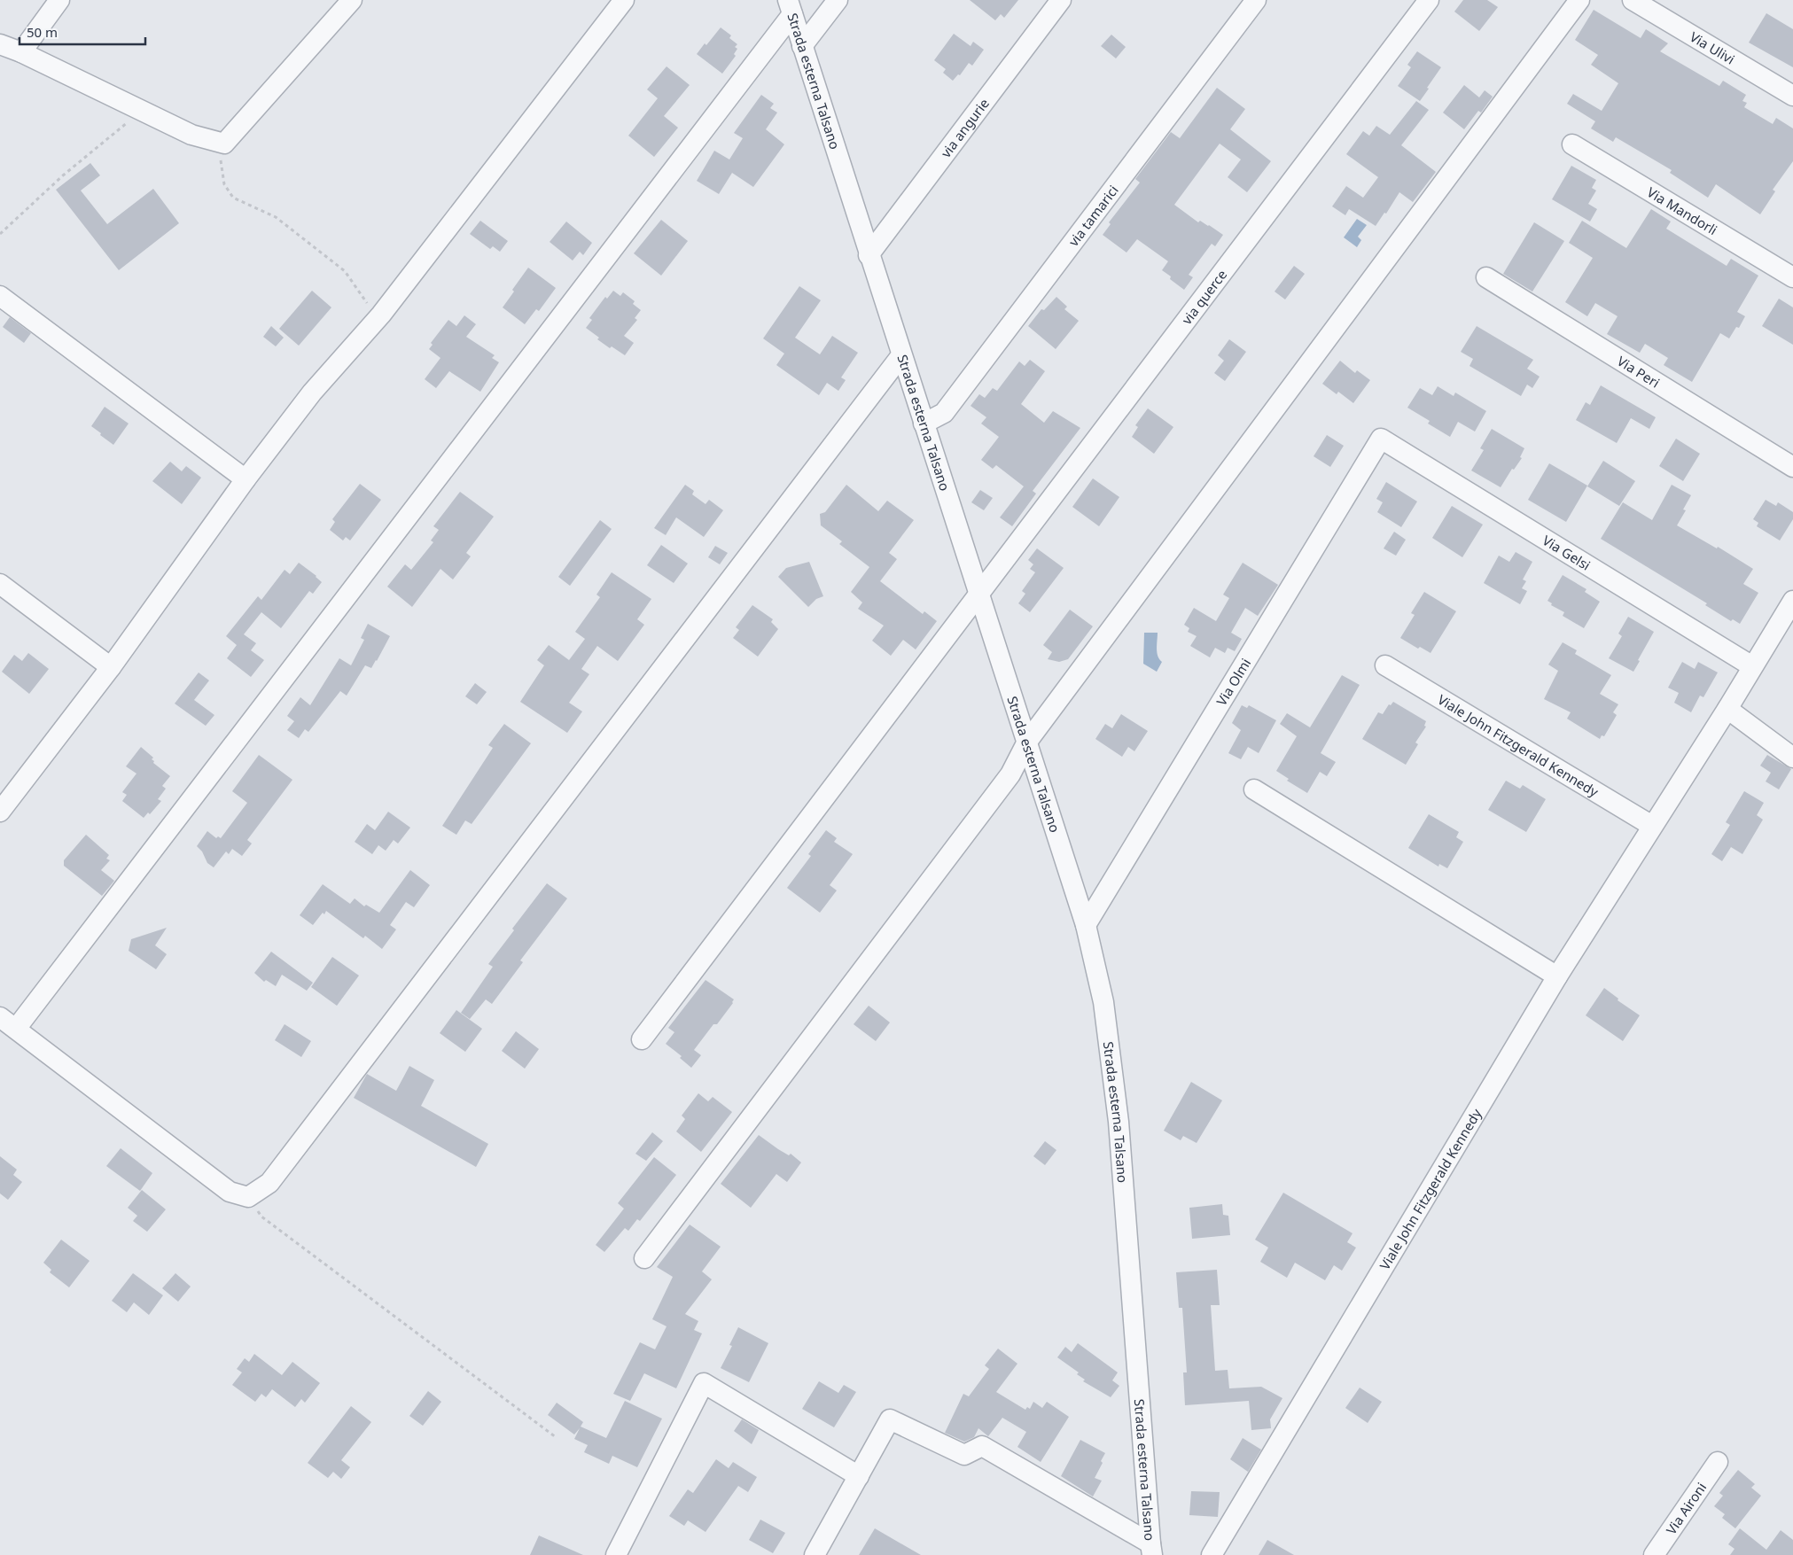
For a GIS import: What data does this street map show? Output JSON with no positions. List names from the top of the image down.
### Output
{
  "streets": {
    "street": [
      "Via Ulivi",
      "Strada esterna Talsano",
      "via angurie",
      "Via Mandorli",
      "via tamarici",
      "via querce",
      "Via Peri",
      "Via Gelsi",
      "Via Olmi",
      "Viale John Fitzgerald Kennedy",
      "Via Aironi"
    ]
  },
  "crossings": [
    ["Strada esterna Talsano", "via angurie"],
    ["Strada esterna Talsano", "via tamarici"],
    ["Strada esterna Talsano", "via querce"],
    ["Strada esterna Talsano", "Via Olmi"],
    ["Via Gelsi", "Via Olmi"],
    ["Via Gelsi", "Viale John Fitzgerald Kennedy"]
  ],
  "scale_bar": "50 m"
}
